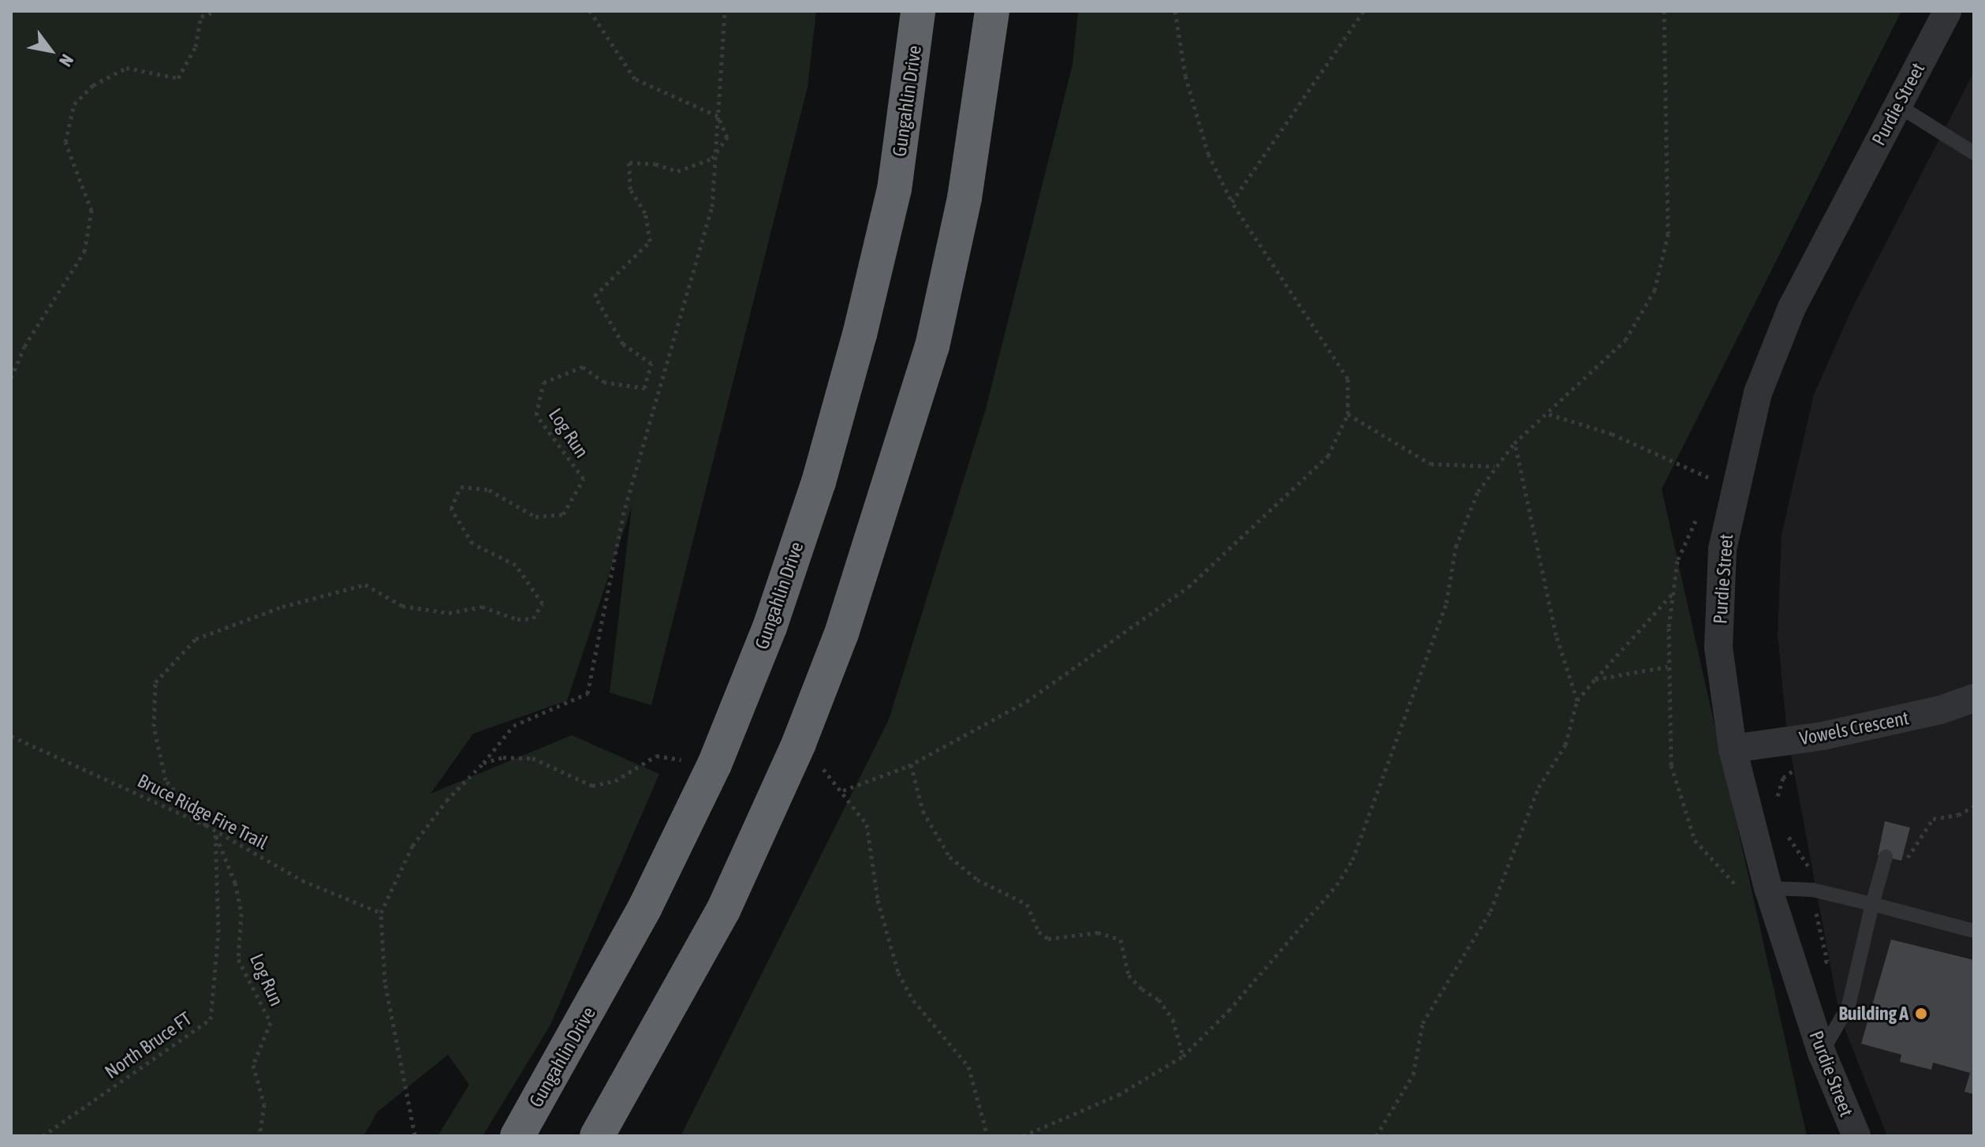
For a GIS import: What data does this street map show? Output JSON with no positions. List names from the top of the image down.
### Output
{
  "streets": {
    "highway": ["Gungahlin Drive"],
    "street": ["Purdie Street", "Vowels Crescent"],
    "path": ["Log Run", "Bruce Ridge Fire Trail", "North Bruce FT"]
  },
  "crossings": [
    ["Purdie Street", "Vowels Crescent"],
    ["Log Run", "Bruce Ridge Fire Trail"],
    ["Log Run", "North Bruce FT"],
    ["Bruce Ridge Fire Trail", "North Bruce FT"]
  ],
  "places": ["Building A"],
  "north": "bottom right"
}
